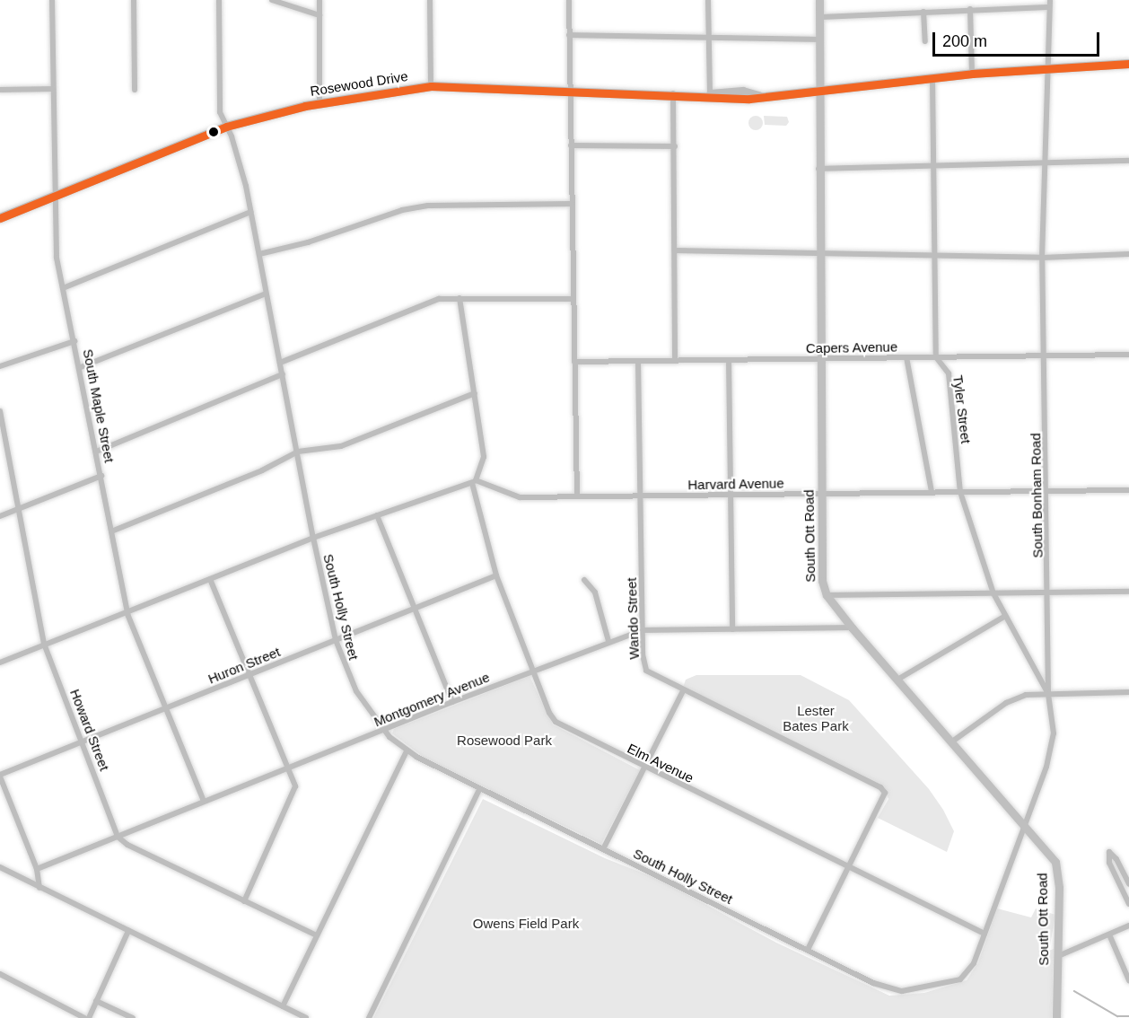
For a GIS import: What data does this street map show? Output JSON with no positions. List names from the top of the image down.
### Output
{
  "streets": {
    "main road": ["Rosewood Drive"],
    "street": [
      "Capers Avenue",
      "South Maple Street",
      "Tyler Street",
      "Harvard Avenue",
      "South Bonham Road",
      "South Ott Road",
      "South Holly Street",
      "Wando Street",
      "Huron Street",
      "Montgomery Avenue",
      "Howard Street",
      "Elm Avenue"
    ]
  },
  "crossings": [
    ["Rosewood Drive", "South Maple Street"],
    ["Rosewood Drive", "Tyler Street"],
    ["Rosewood Drive", "South Bonham Road"],
    ["Rosewood Drive", "South Ott Road"],
    ["Rosewood Drive", "South Holly Street"],
    ["Capers Avenue", "Tyler Street"],
    ["Capers Avenue", "South Bonham Road"],
    ["Capers Avenue", "South Ott Road"],
    ["Capers Avenue", "Wando Street"],
    ["South Maple Street", "Huron Street"],
    ["South Maple Street", "Montgomery Avenue"],
    ["Tyler Street", "Harvard Avenue"],
    ["Tyler Street", "South Bonham Road"],
    ["Harvard Avenue", "South Bonham Road"],
    ["Harvard Avenue", "South Ott Road"],
    ["Harvard Avenue", "Wando Street"],
    ["Harvard Avenue", "Elm Avenue"],
    ["South Bonham Road", "South Ott Road"],
    ["South Bonham Road", "South Holly Street"],
    ["South Bonham Road", "Elm Avenue"],
    ["South Ott Road", "Montgomery Avenue"],
    ["South Holly Street", "Huron Street"],
    ["South Holly Street", "Montgomery Avenue"],
    ["Wando Street", "Montgomery Avenue"],
    ["Wando Street", "Elm Avenue"],
    ["Huron Street", "Howard Street"],
    ["Huron Street", "Elm Avenue"],
    ["Montgomery Avenue", "Howard Street"],
    ["Montgomery Avenue", "Elm Avenue"]
  ],
  "parks": ["Lester Bates Park", "Rosewood Park", "Owens Field Park"],
  "scale_bar": "200 m"
}
